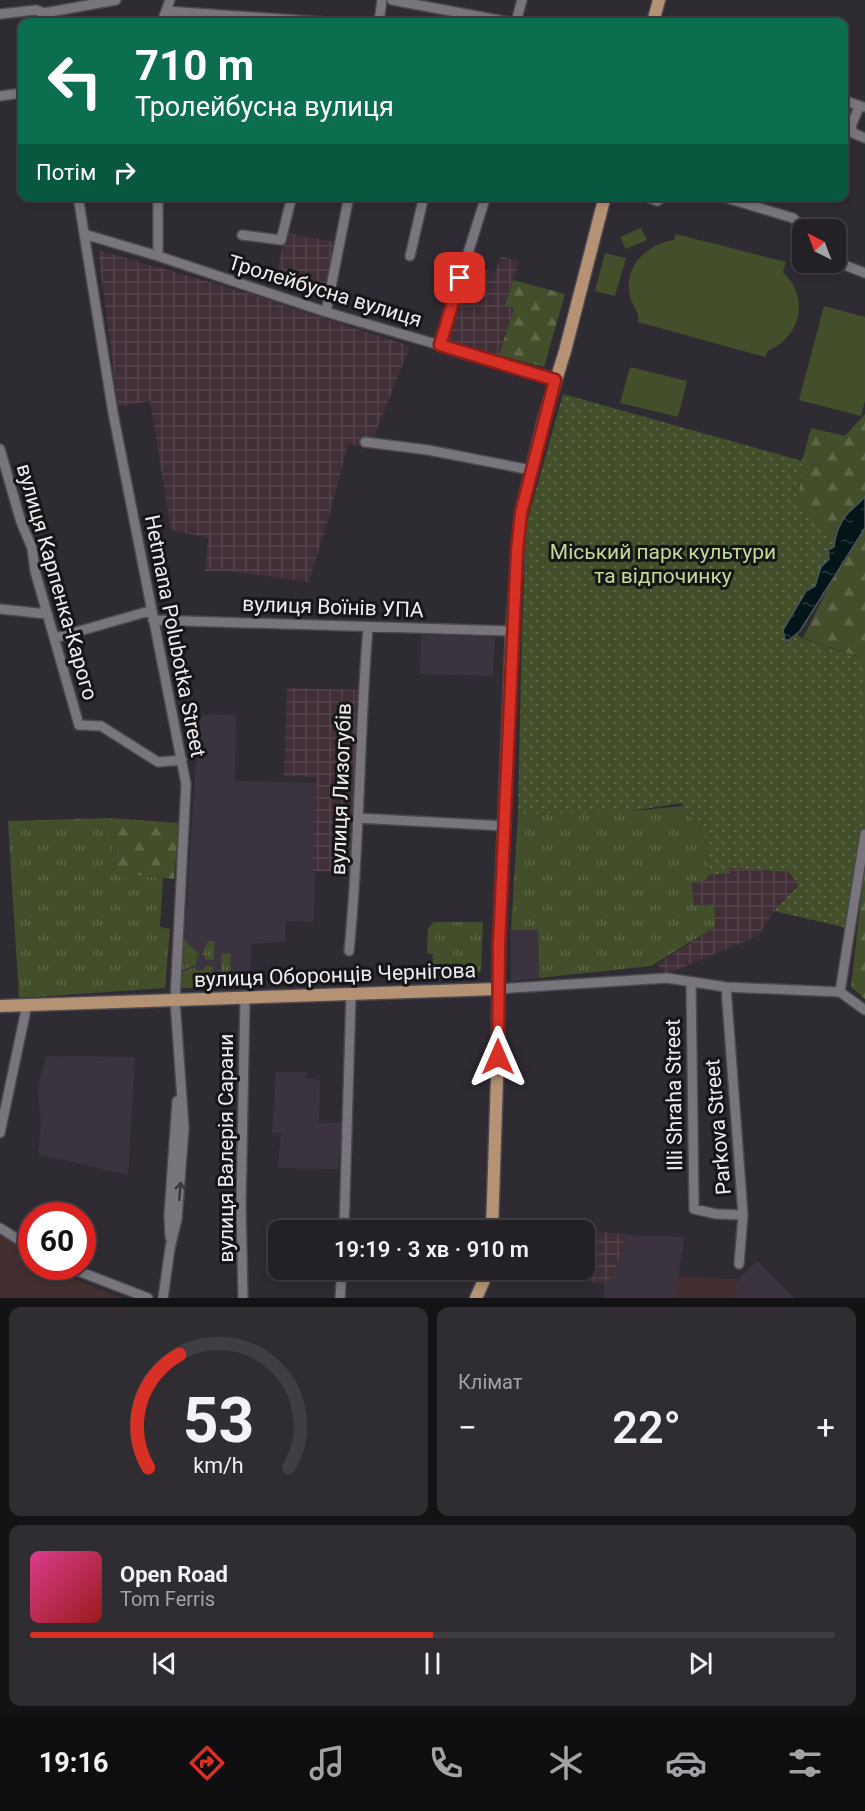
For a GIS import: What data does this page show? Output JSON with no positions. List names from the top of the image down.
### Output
{
  "streets": {
    "main road": ["вулиця Оборонців Чернігова"],
    "street": [
      "Тролейбусна вулиця",
      "вулиця Карпенка-Карого",
      "вулиця Воїнів УПА",
      "Hetmana Polubotka Street",
      "вулиця Лизогубів",
      "Illi Shraha Street",
      "Parkova Street",
      "вулиця Валерія Сарани"
    ]
  },
  "crossings": [
    ["Тролейбусна вулиця", "Hetmana Polubotka Street"],
    ["вулиця Карпенка-Карого", "вулиця Воїнів УПА"],
    ["вулиця Карпенка-Карого", "Hetmana Polubotka Street"],
    ["вулиця Воїнів УПА", "Hetmana Polubotka Street"],
    ["вулиця Воїнів УПА", "вулиця Лизогубів"],
    ["Hetmana Polubotka Street", "вулиця Оборонців Чернігова"],
    ["вулиця Оборонців Чернігова", "Illi Shraha Street"],
    ["вулиця Оборонців Чернігова", "Parkova Street"],
    ["вулиця Оборонців Чернігова", "вулиця Валерія Сарани"],
    ["Illi Shraha Street", "Parkova Street"]
  ],
  "parks": ["Міський парк культури та відпочинку"],
  "north": "top left",
  "page": {
    "turn": ["710 m", "Тролейбусна вулиця"],
    "then": "Потім",
    "limit": "60",
    "trip": "19:19 · 3 хв · 910 m",
    "tile": "Клімат",
    "heat": ["−", "22°", "+"],
    "song": ["Open Road", "Tom Ferris"],
    "tabs": "19:16",
    "gauge": ["53", "km/h"]
  }
}
